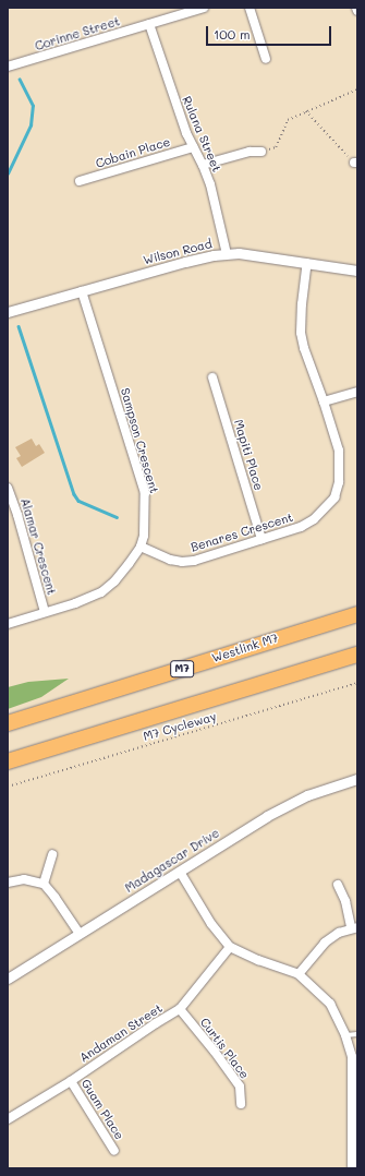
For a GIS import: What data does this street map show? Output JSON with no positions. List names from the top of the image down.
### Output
{
  "streets": {
    "highway": ["Westlink M7", "M7"],
    "street": [
      "Corinne Street",
      "Rulana Street",
      "Cobain Place",
      "Wilson Road",
      "Sampson Crescent",
      "Mapiti Place",
      "Benares Crescent",
      "Alamar Crescent",
      "Madagascar Drive",
      "Andaman Street",
      "Curtis Place",
      "Guam Place"
    ],
    "path": ["M7 Cycleway"]
  },
  "crossings": [
    ["Corinne Street", "Rulana Street"],
    ["Rulana Street", "Cobain Place"],
    ["Rulana Street", "Wilson Road"],
    ["Wilson Road", "Sampson Crescent"],
    ["Wilson Road", "Benares Crescent"],
    ["Sampson Crescent", "Benares Crescent"],
    ["Sampson Crescent", "Alamar Crescent"],
    ["Mapiti Place", "Benares Crescent"],
    ["Andaman Street", "Curtis Place"],
    ["Andaman Street", "Guam Place"]
  ],
  "scale_bar": "100 m"
}
